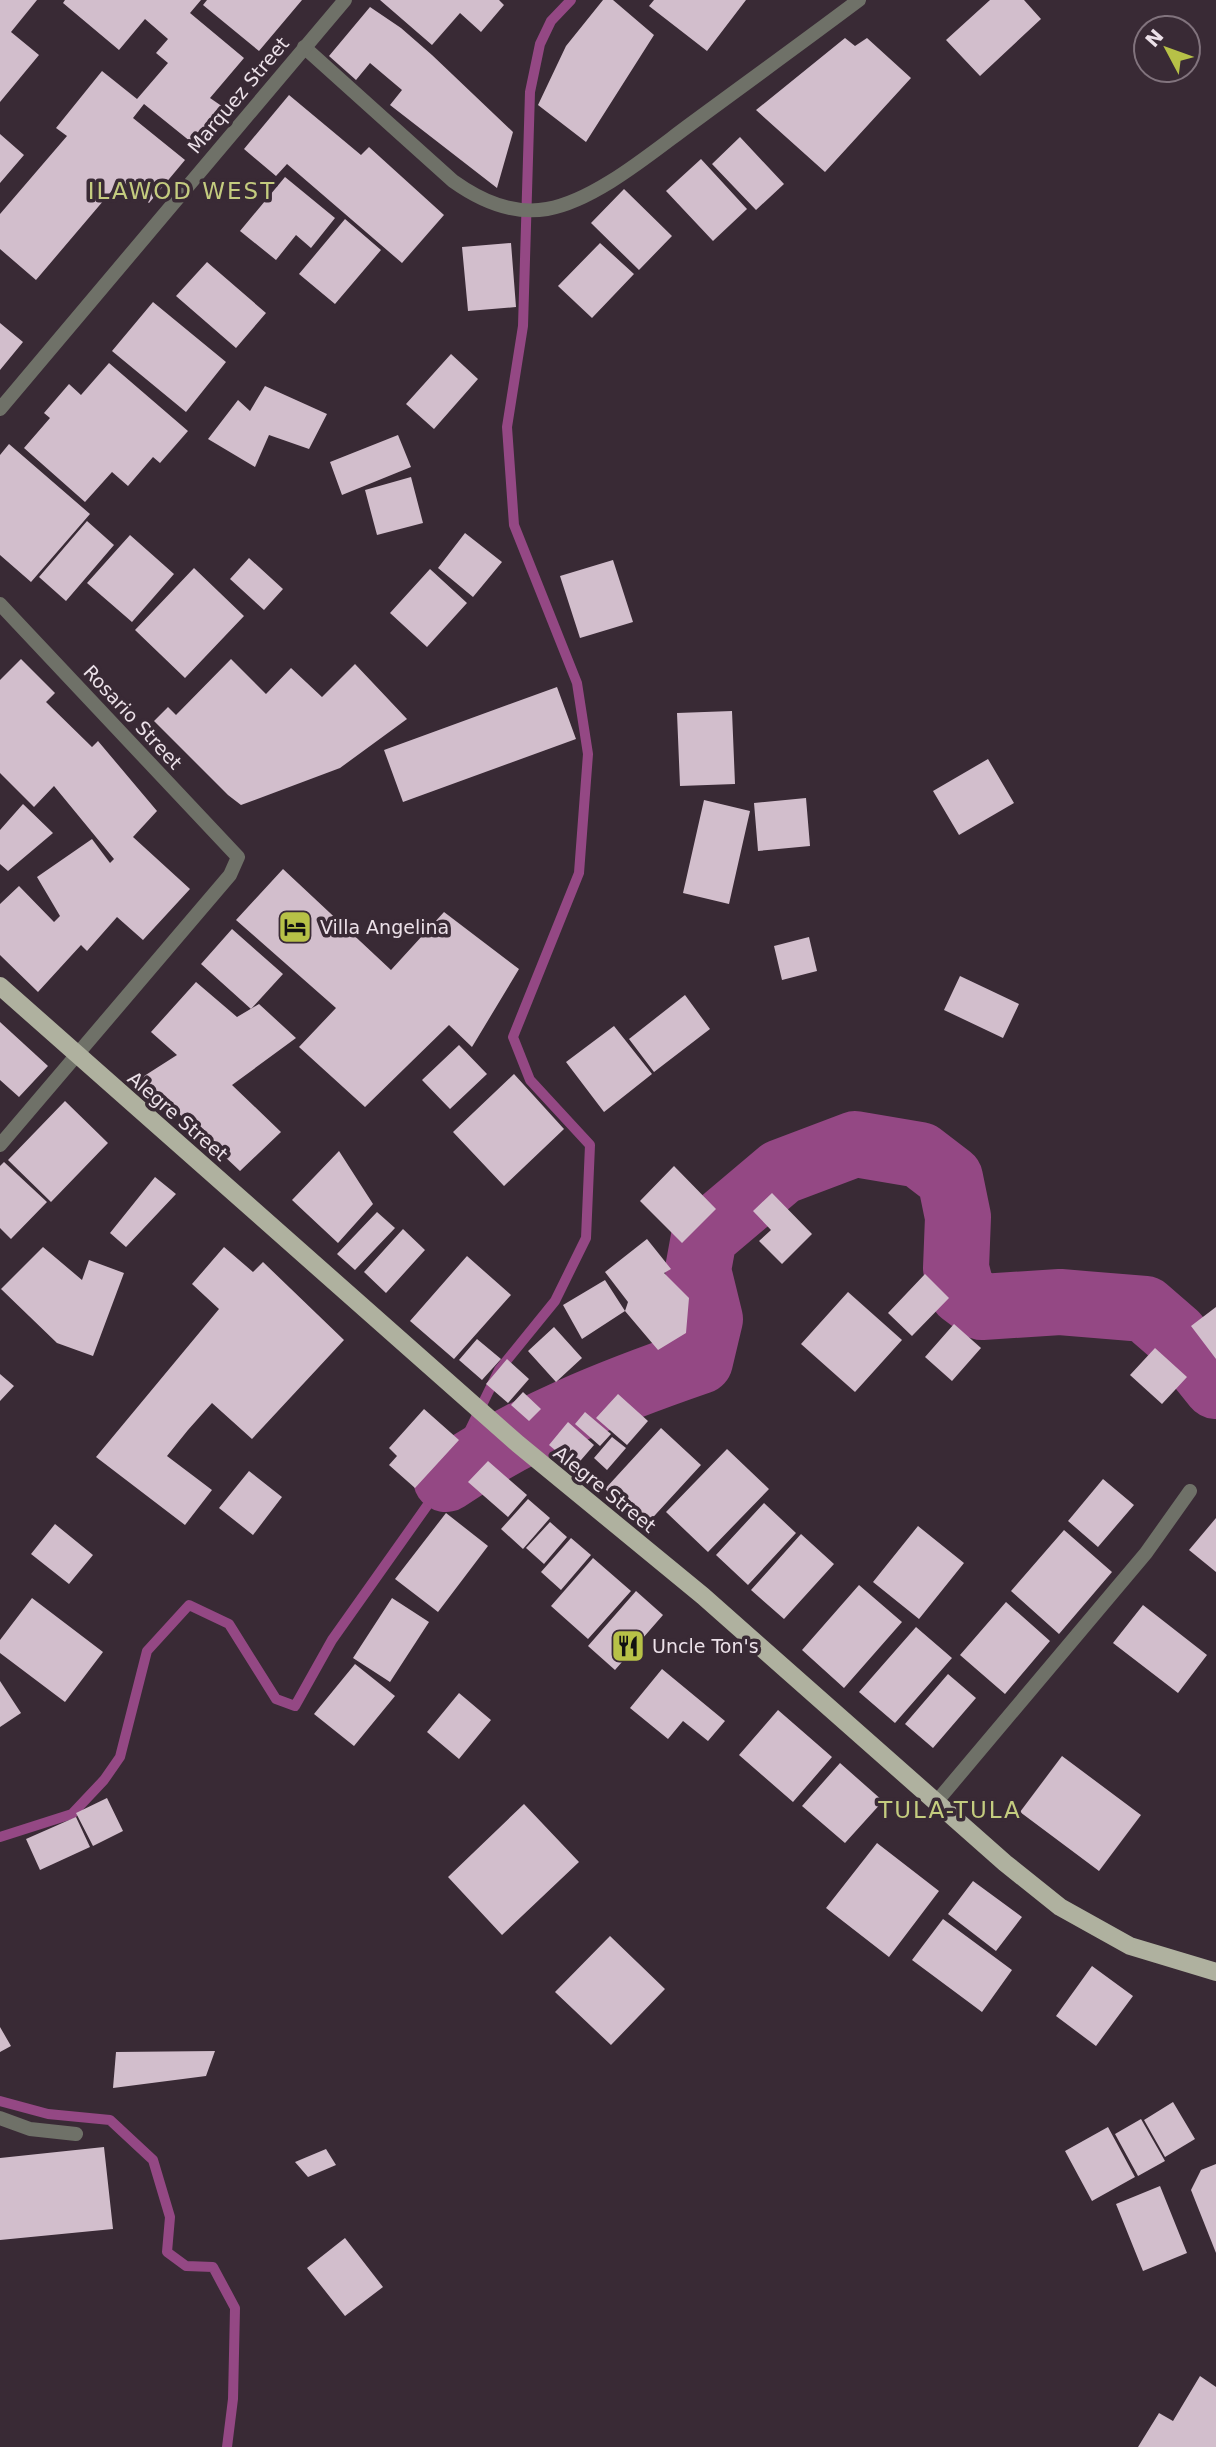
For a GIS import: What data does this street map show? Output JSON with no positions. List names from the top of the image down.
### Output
{
  "streets": {
    "main road": ["Alegre Street"],
    "street": ["Marquez Street", "Rosario Street"]
  },
  "crossings": [
    ["Rosario Street", "Alegre Street"]
  ],
  "districts": ["ILAWOD WEST", "TULA-TULA"],
  "places": {
    "hotel": ["Villa Angelina"],
    "restaurant": ["Uncle Ton's"]
  },
  "north": "top left"
}
